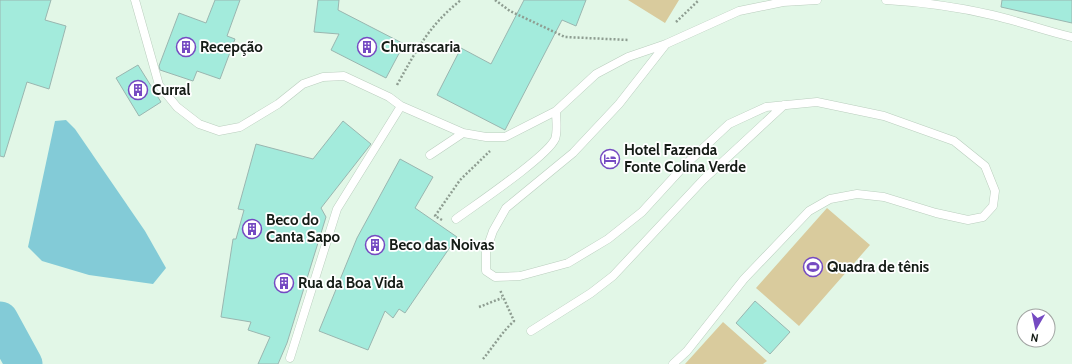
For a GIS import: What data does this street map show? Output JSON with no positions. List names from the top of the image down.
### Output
{
  "places": {
    "building": [
      "Recepção",
      "Churrascaria",
      "Curral",
      "Beco do Canta Sapo",
      "Beco das Noivas",
      "Rua da Boa Vida"
    ],
    "hotel": ["Hotel Fazenda Fonte Colina Verde"],
    "sports": ["Quadra de tênis"]
  },
  "north": "bottom"
}
